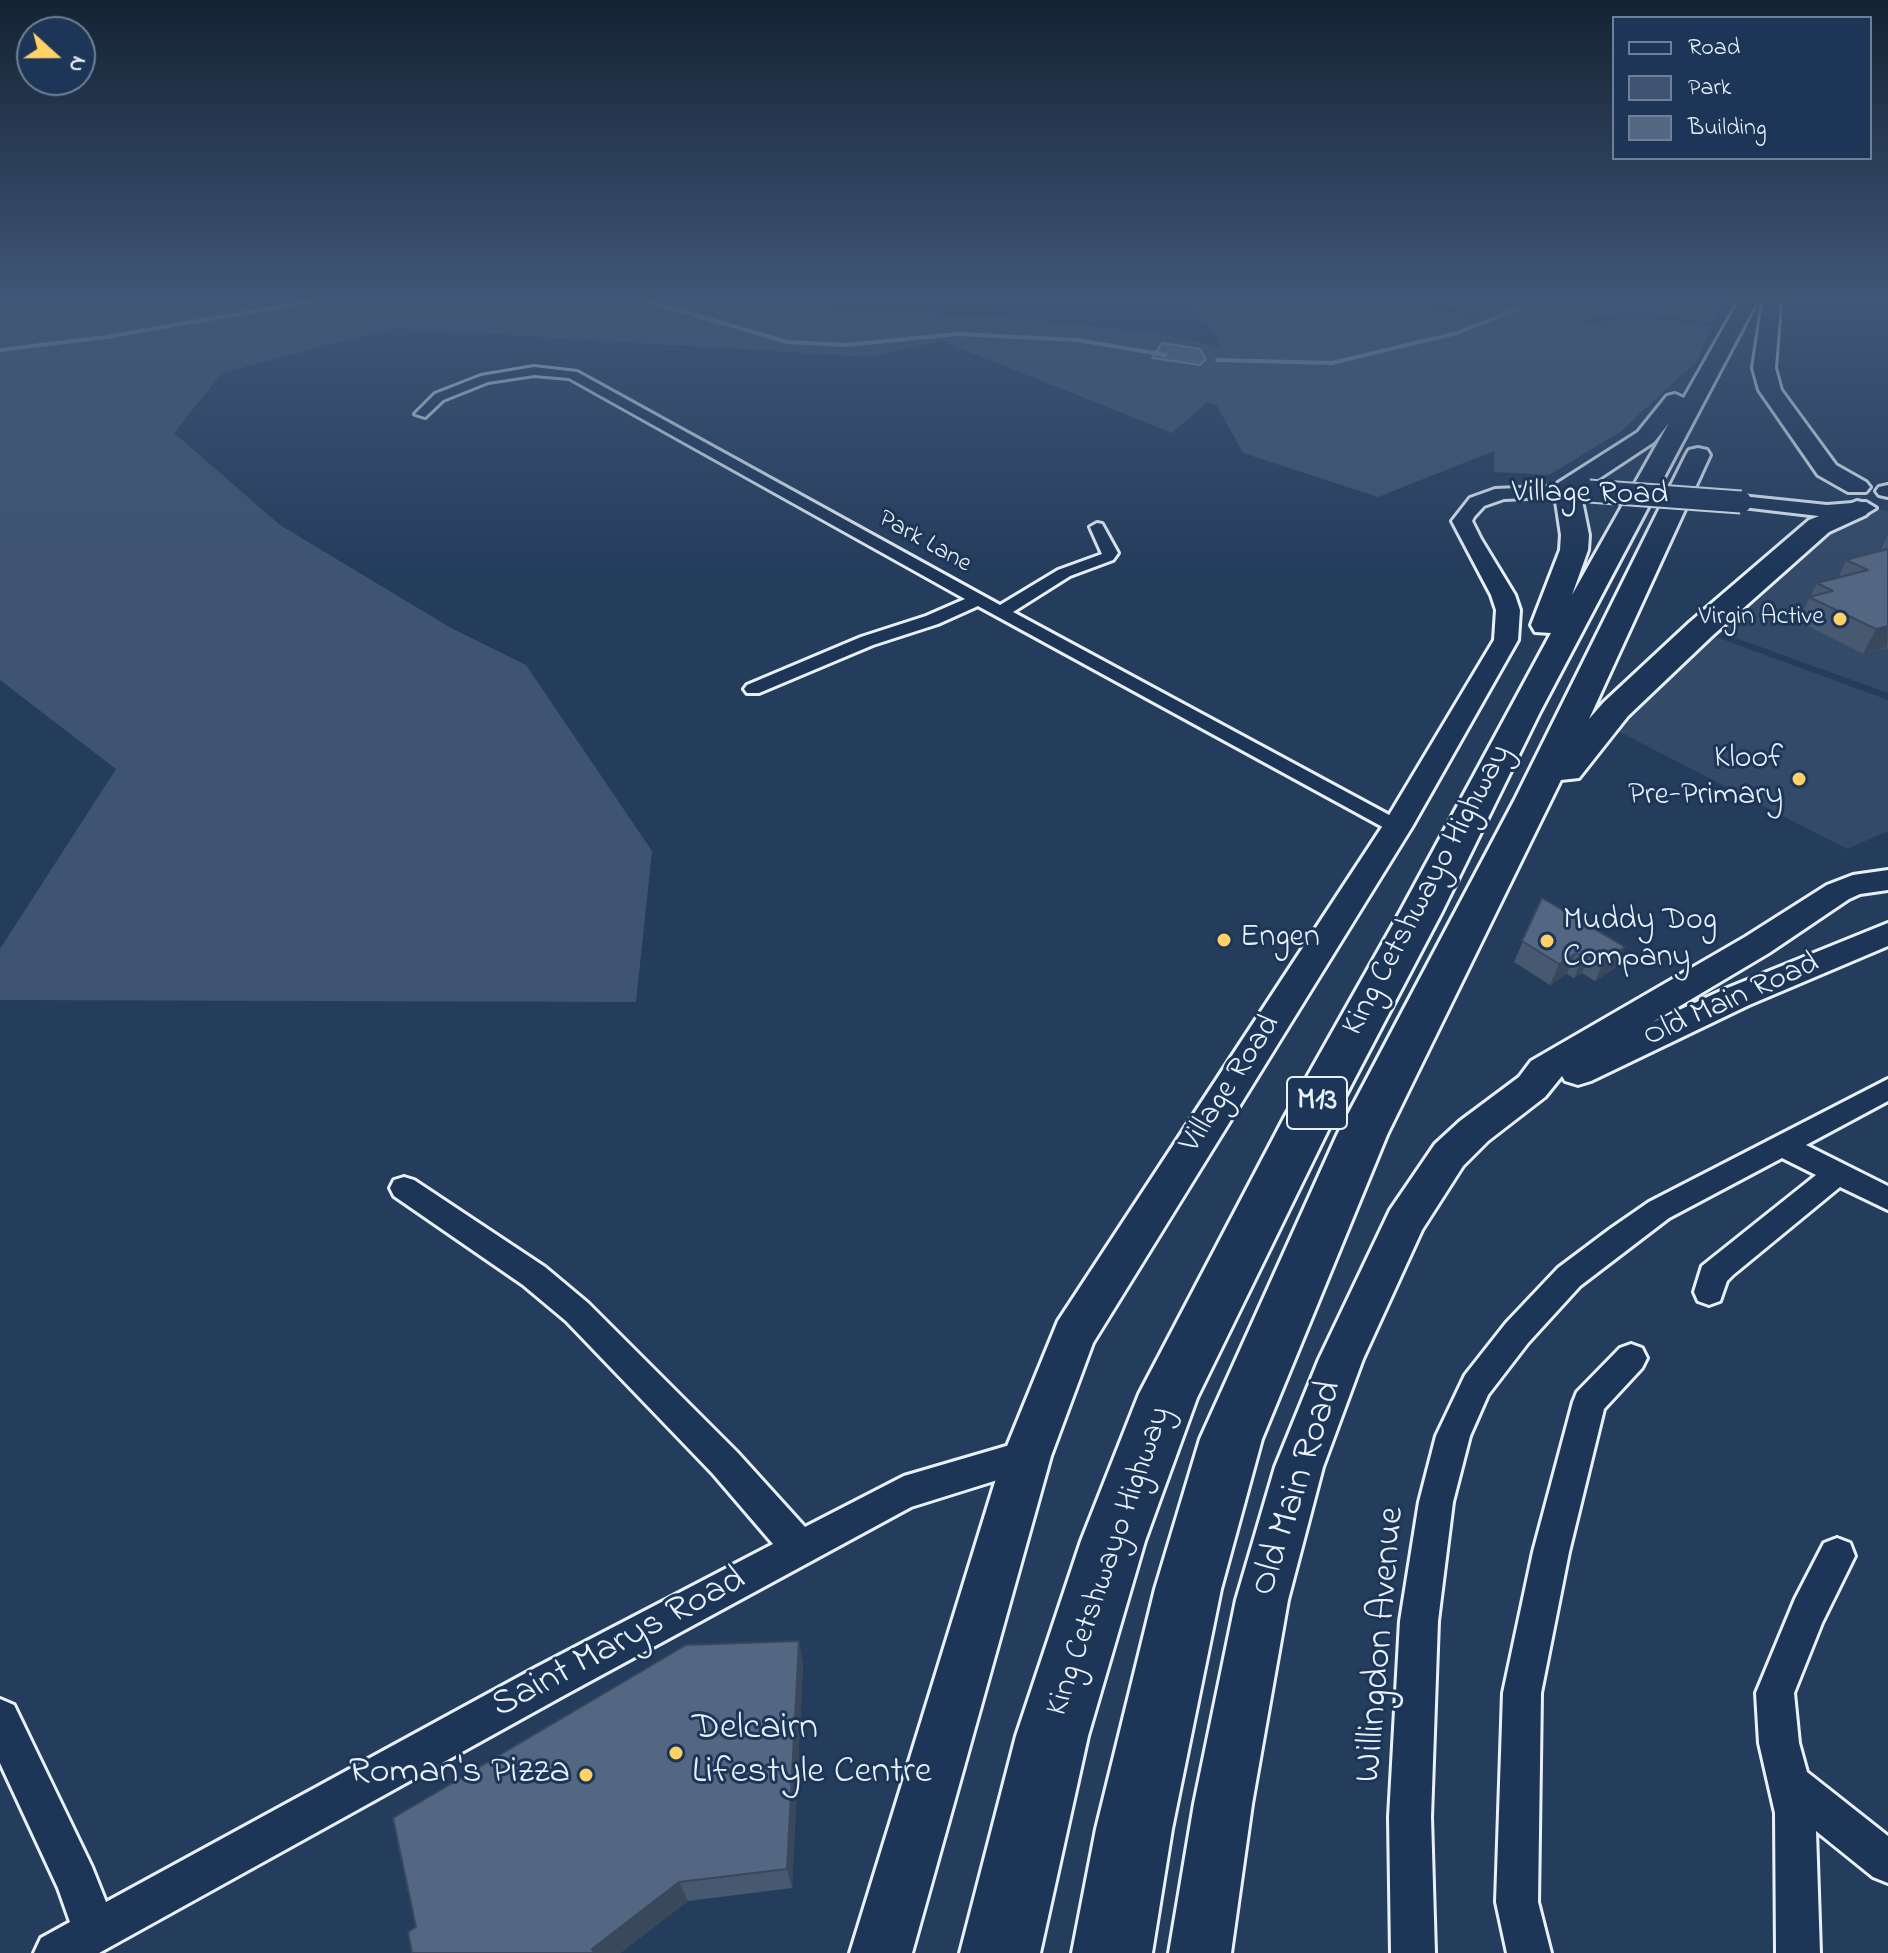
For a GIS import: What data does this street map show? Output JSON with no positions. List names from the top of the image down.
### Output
{
  "streets": {
    "highway": ["King Cetshwayo Highway", "M13"],
    "street": [
      "Village Road",
      "Park Lane",
      "Old Main Road",
      "Saint Marys Road",
      "Willingdon Avenue"
    ]
  },
  "crossings": [
    ["Village Road", "Park Lane"],
    ["Village Road", "Saint Marys Road"]
  ],
  "places": [
    "Virgin Active",
    "Kloof Pre-Primary",
    "Engen",
    "Muddy Dog Company",
    "Delcairn Lifestyle Centre",
    "Roman's Pizza"
  ],
  "legend": ["Road", "Park", "Building"],
  "north": "right"
}
